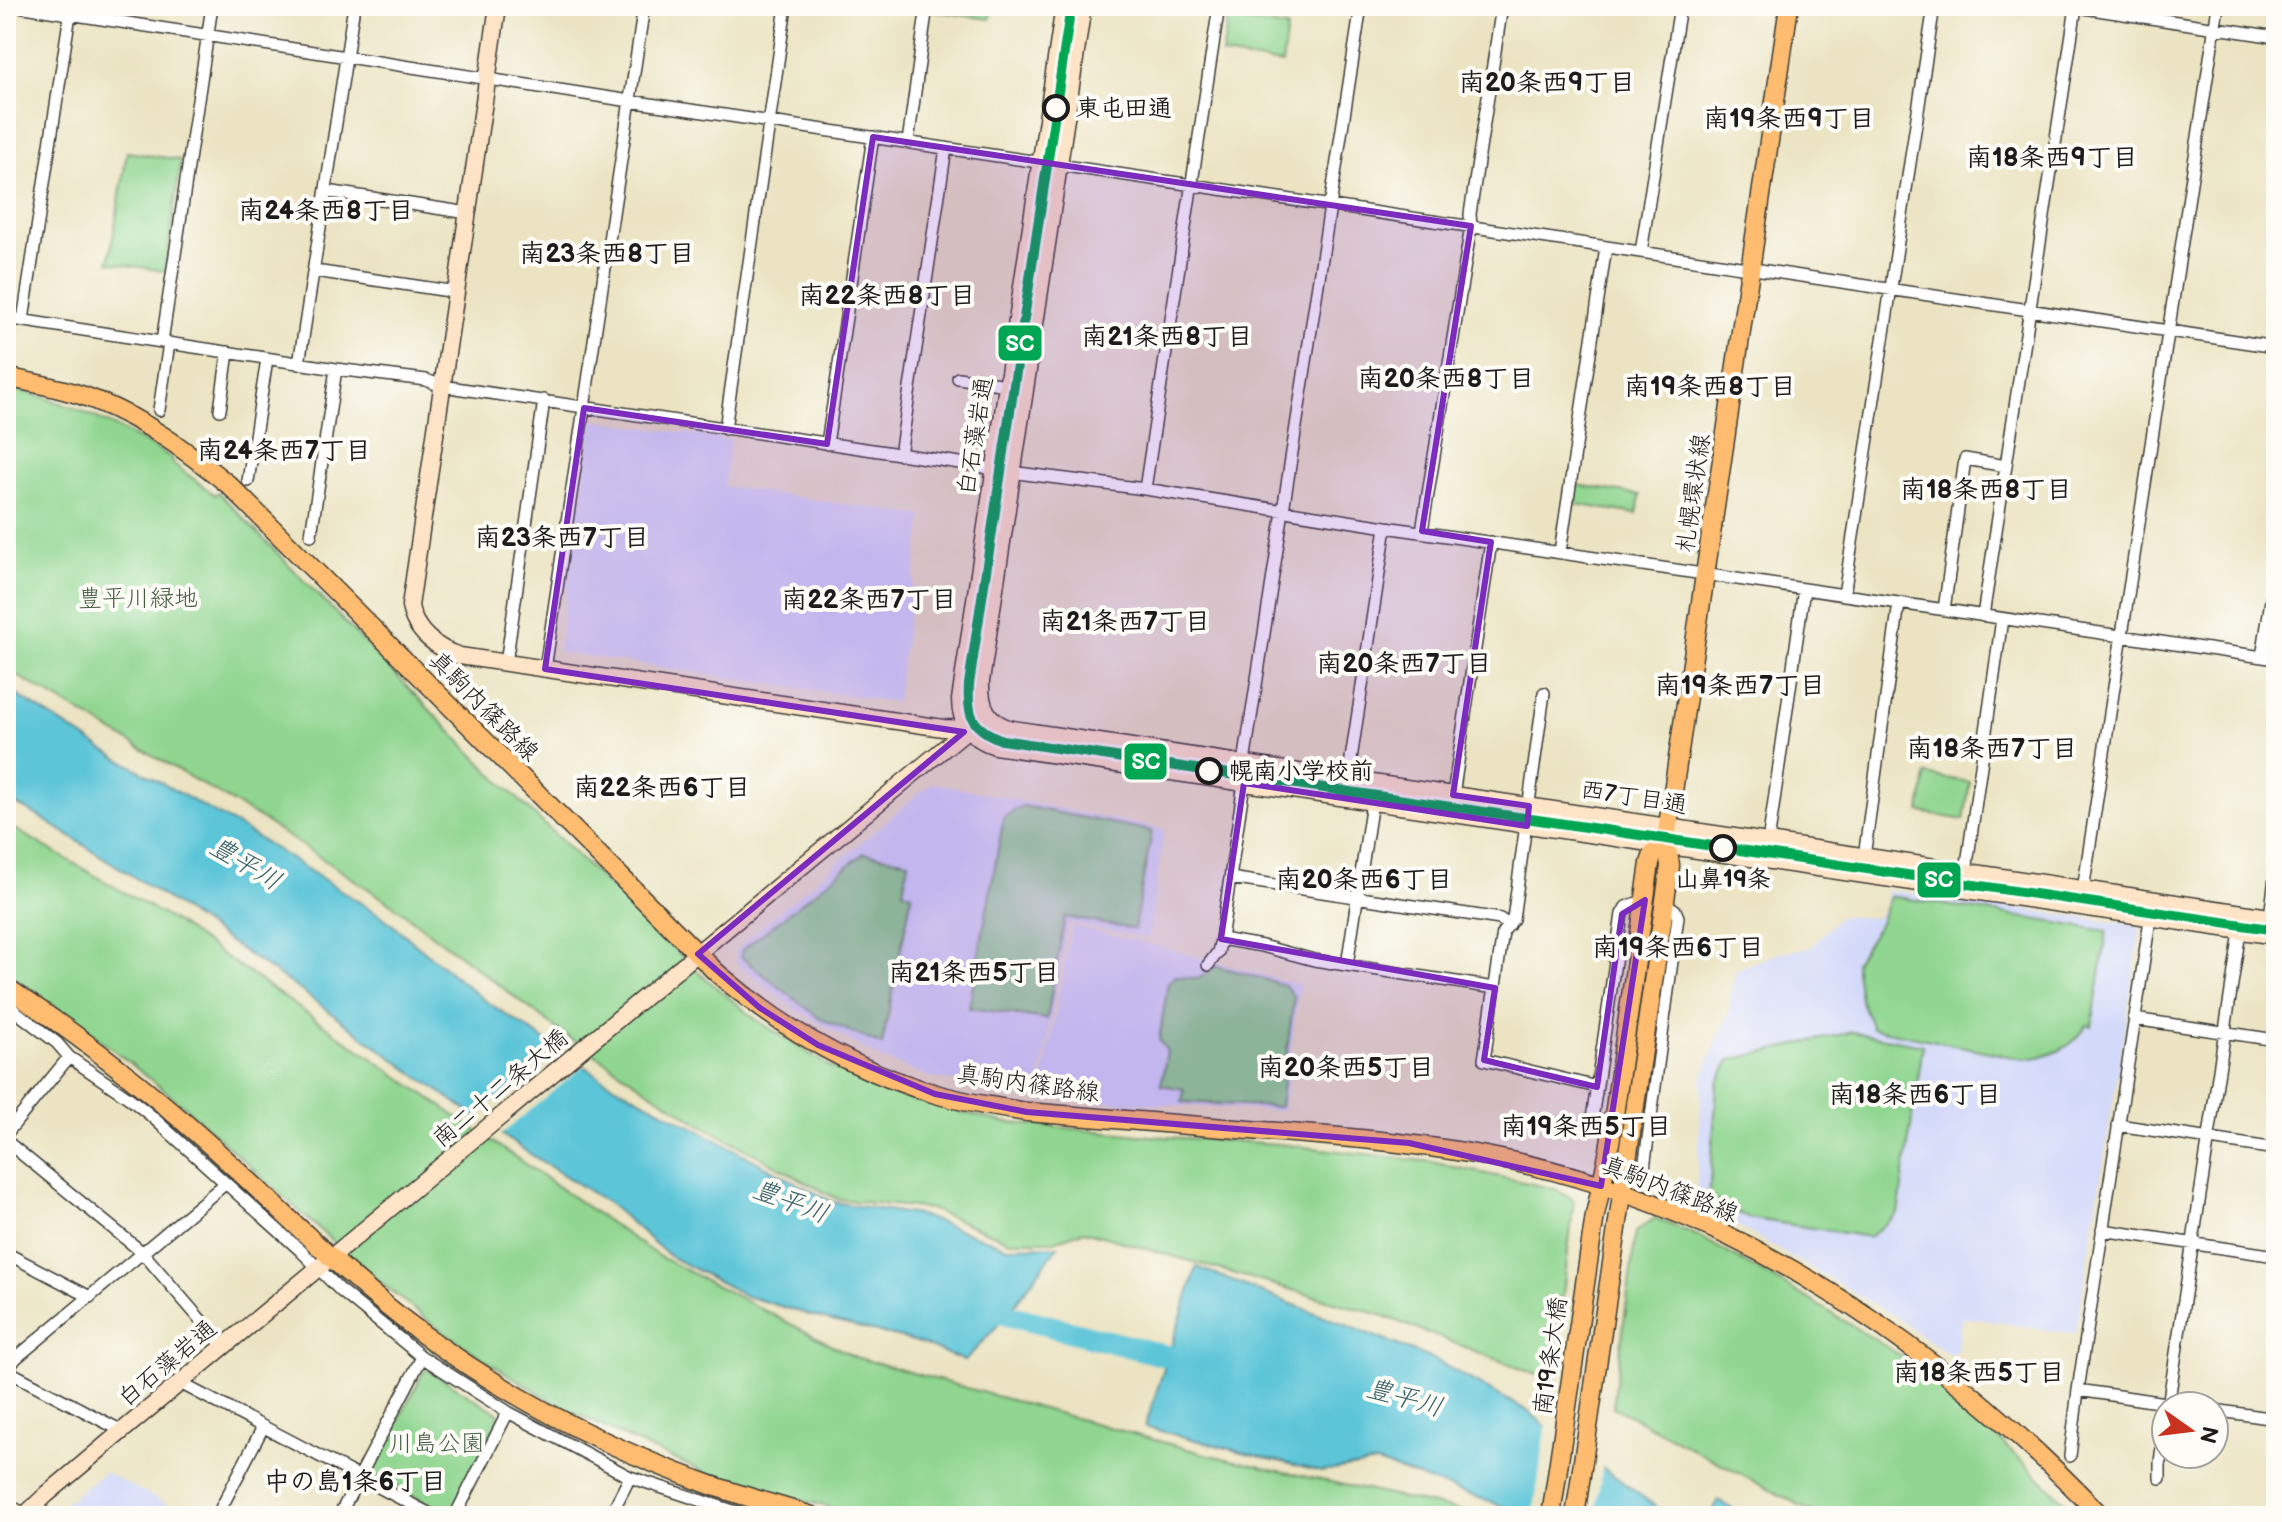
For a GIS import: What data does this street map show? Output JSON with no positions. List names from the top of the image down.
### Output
{
  "streets": {
    "main road": ["札幌環状線", "真駒内篠路線", "南19条大橋"],
    "street": ["白石藻岩通", "西7丁目通", "南二十二条大橋"]
  },
  "crossings": [
    ["白石藻岩通", "西7丁目通"],
    ["白石藻岩通", "南二十二条大橋"],
    ["札幌環状線", "真駒内篠路線"],
    ["札幌環状線", "西7丁目通"],
    ["札幌環状線", "南19条大橋"],
    ["真駒内篠路線", "南二十二条大橋"],
    ["真駒内篠路線", "南19条大橋"]
  ],
  "districts": [
    "南20条西9丁目",
    "南19条西9丁目",
    "南18条西9丁目",
    "南24条西8丁目",
    "南23条西8丁目",
    "南22条西8丁目",
    "南21条西8丁目",
    "南20条西8丁目",
    "南19条西8丁目",
    "南24条西7丁目",
    "南18条西8丁目",
    "南23条西7丁目",
    "南22条西7丁目",
    "南21条西7丁目",
    "南20条西7丁目",
    "南19条西7丁目",
    "南18条西7丁目",
    "南22条西6丁目",
    "南20条西6丁目",
    "南19条西6丁目",
    "南21条西5丁目",
    "南20条西5丁目",
    "南18条西6丁目",
    "南19条西5丁目",
    "南18条西5丁目",
    "中の島1条6丁目"
  ],
  "water": ["豊平川"],
  "parks": ["豊平川緑地", "川島公園"],
  "places": ["東屯田通", "幌南小学校前", "山鼻19条"],
  "lines": ["transit line SC"],
  "north": "right"
}
